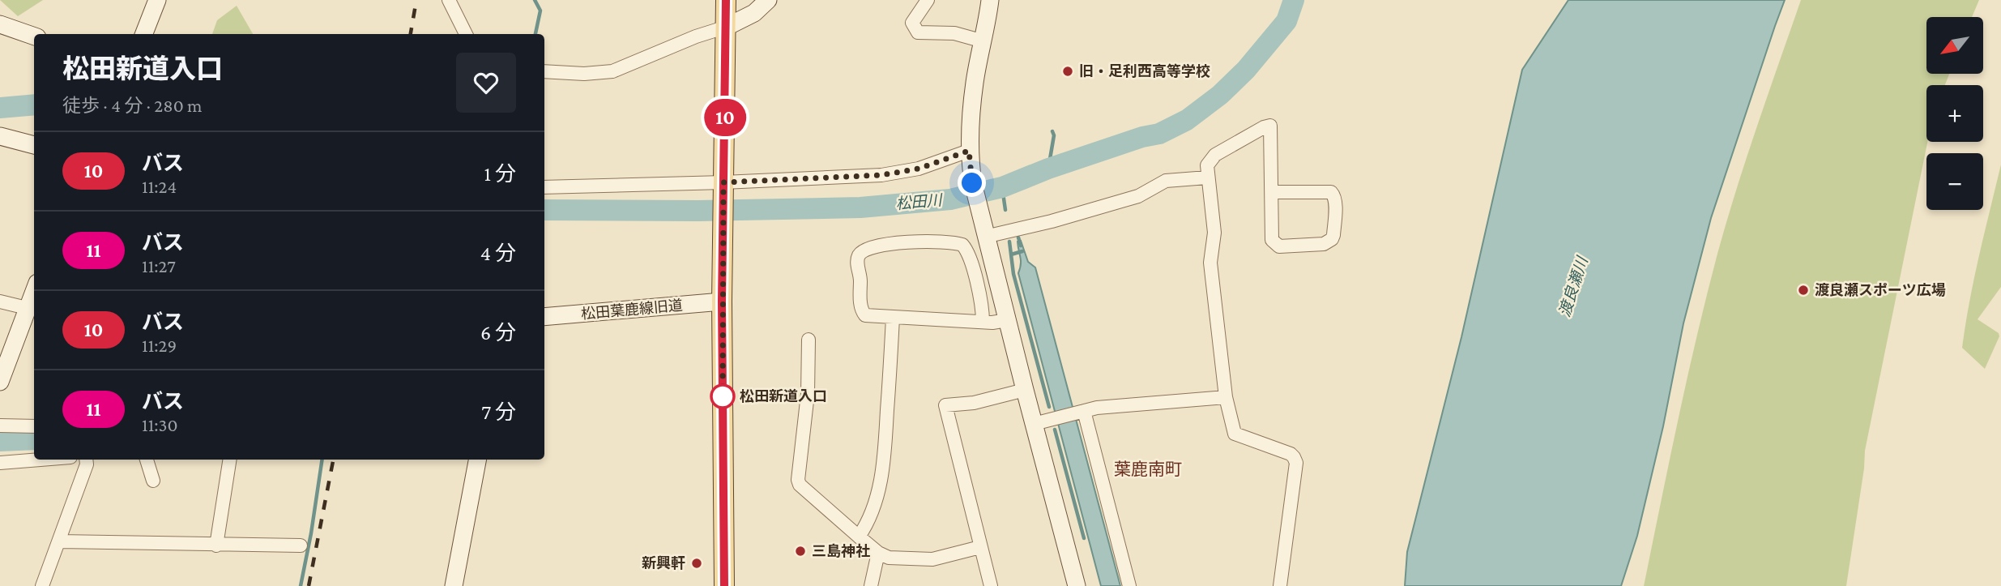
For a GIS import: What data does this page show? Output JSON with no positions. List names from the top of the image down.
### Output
{
  "streets": {
    "street": ["松田葉鹿線旧道"]
  },
  "districts": ["葉鹿南町"],
  "water": ["松田川", "渡良瀬川"],
  "places": [
    "旧・足利西高等学校",
    "渡良瀬スポーツ広場",
    "松田新道入口",
    "三島神社",
    "新興軒"
  ],
  "lines": ["bus line 10"],
  "north": "bottom left",
  "page": {
    "on_map": "10",
    "map_buttons": ["+", "−"],
    "heading": ["松田新道入口", "徒歩 · 4 分 · 280 m"],
    "list": [
      {
        "mark": "10",
        "name": "バス",
        "note": "11:24",
        "value": "1 分"
      },
      {
        "mark": "11",
        "name": "バス",
        "note": "11:27",
        "value": "4 分"
      },
      {
        "mark": "10",
        "name": "バス",
        "note": "11:29",
        "value": "6 分"
      },
      {
        "mark": "11",
        "name": "バス",
        "note": "11:30",
        "value": "7 分"
      }
    ]
  }
}
